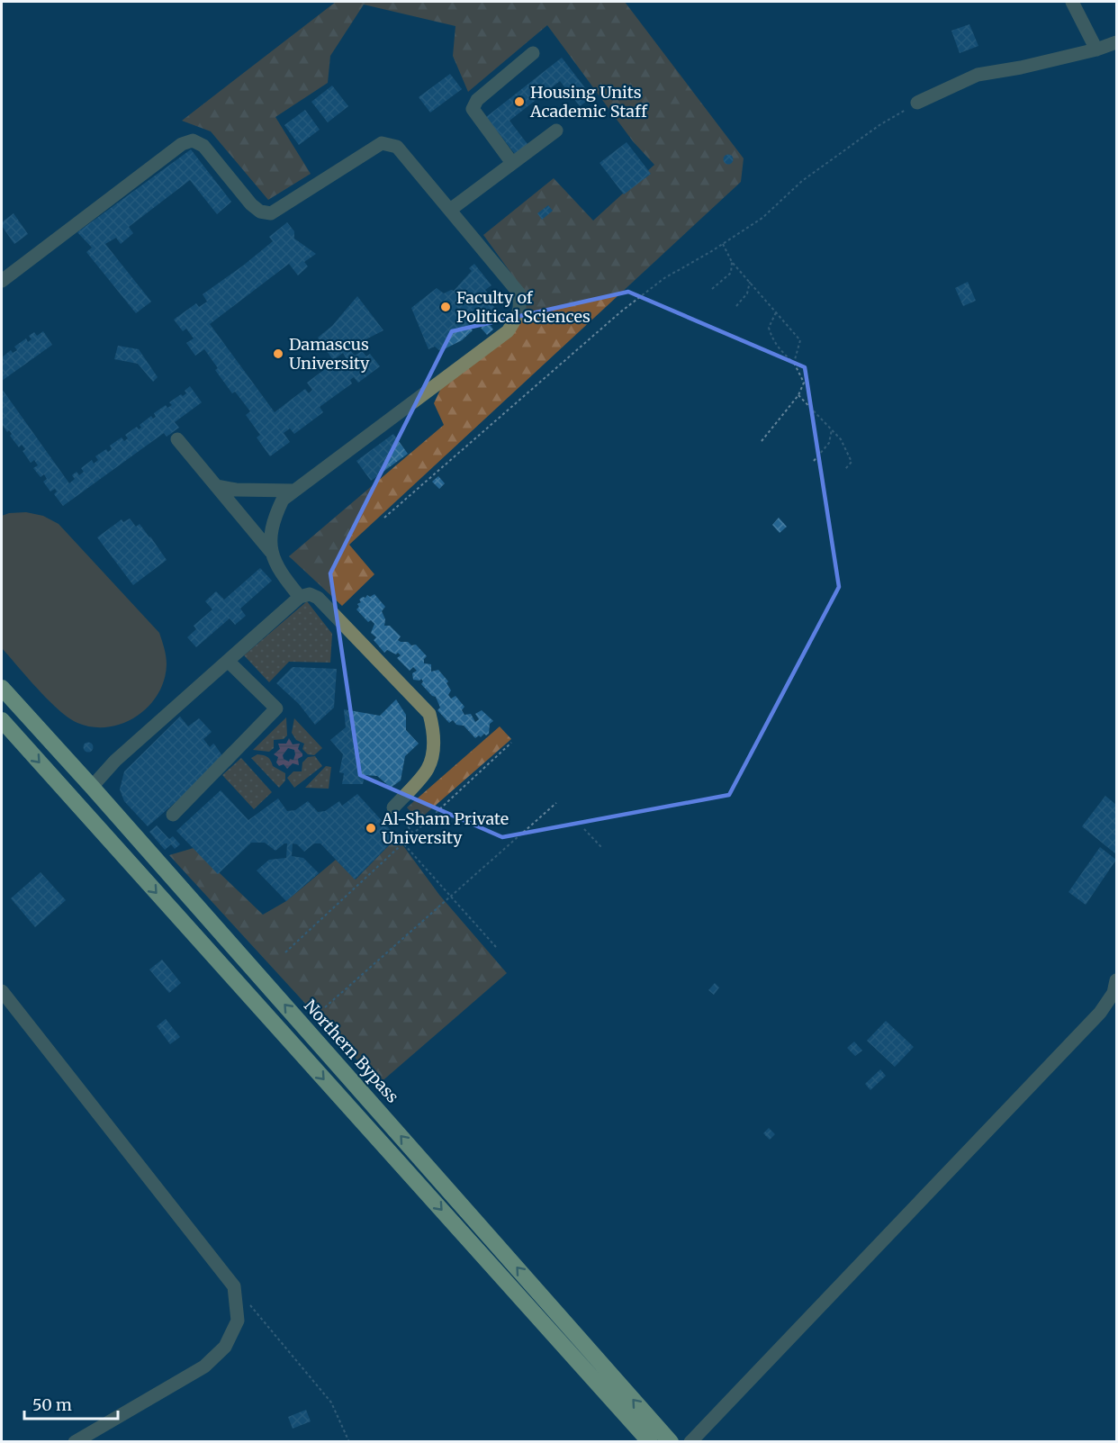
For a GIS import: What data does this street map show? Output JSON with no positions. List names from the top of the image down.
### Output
{
  "streets": {
    "highway": ["Northern Bypass"]
  },
  "places": [
    "Housing Units Academic Staff",
    "Faculty of Political Sciences",
    "Damascus University",
    "Al-Sham Private University"
  ],
  "scale_bar": "50 m"
}
